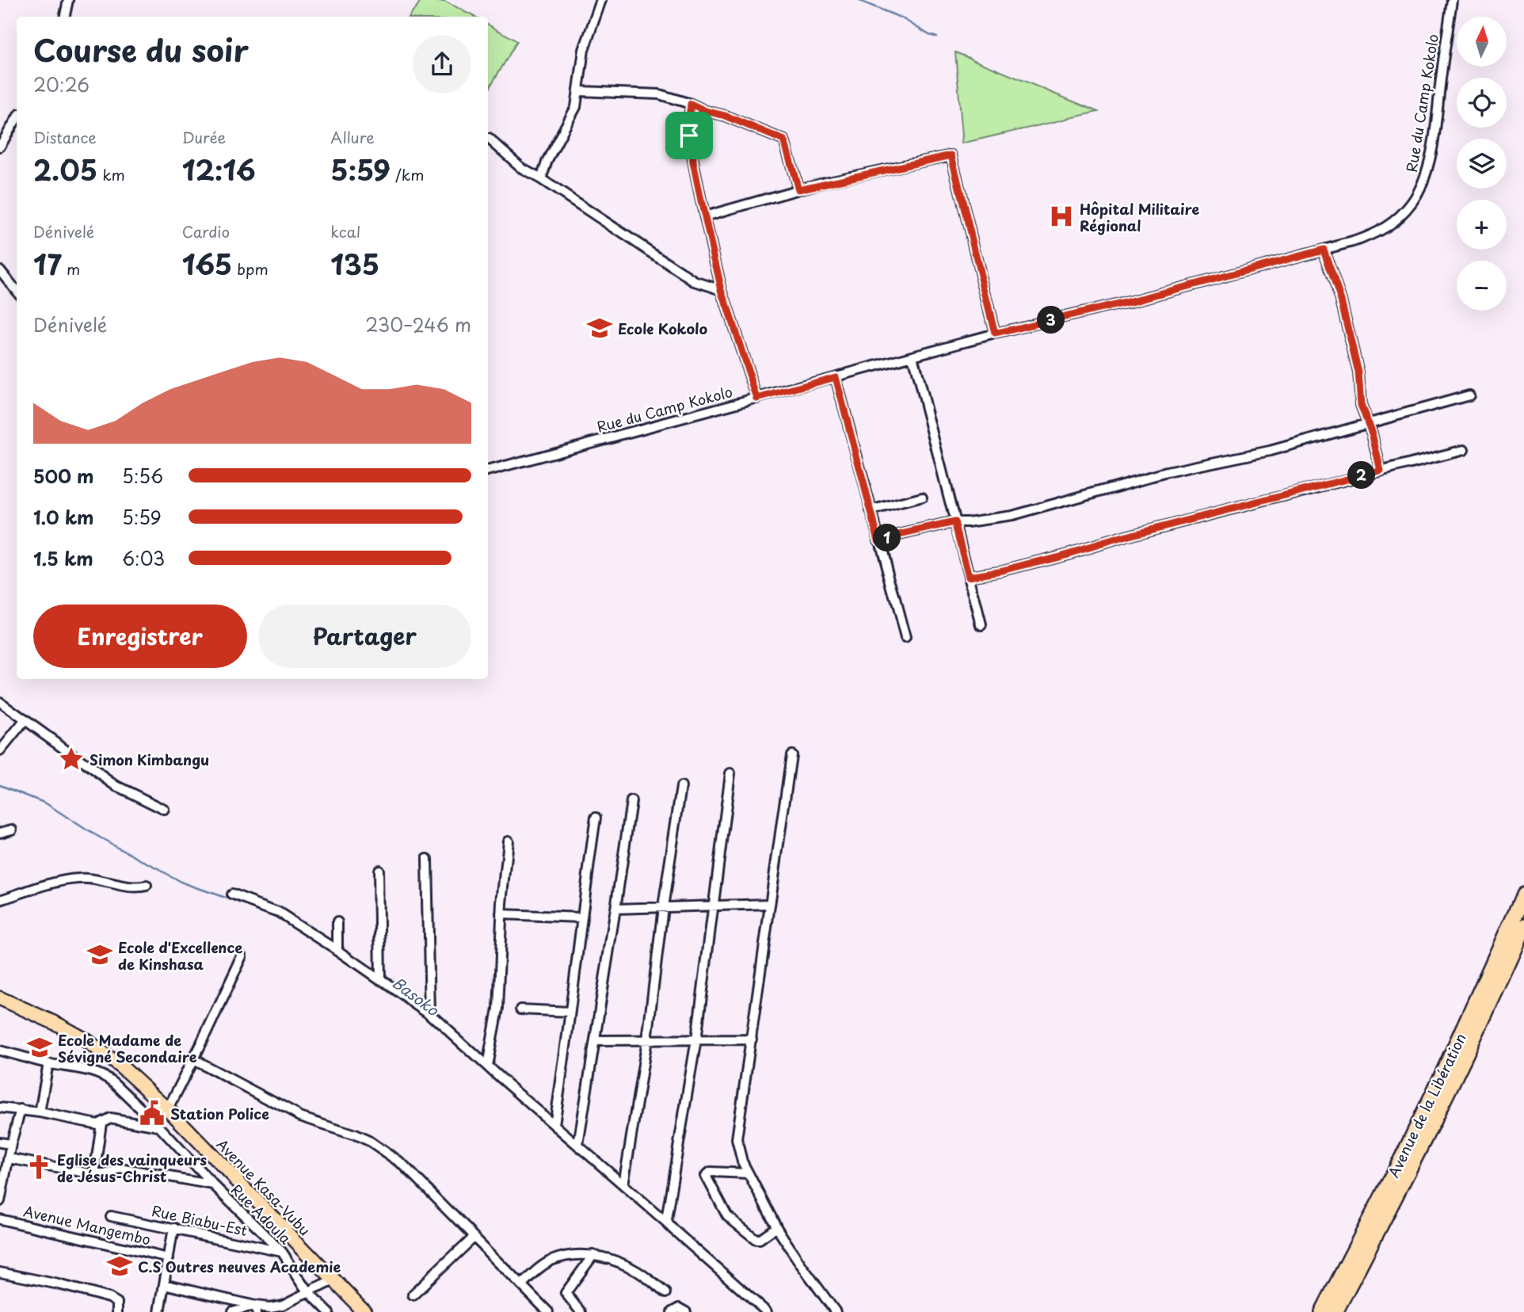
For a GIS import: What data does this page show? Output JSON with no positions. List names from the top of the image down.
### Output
{
  "streets": {
    "highway": ["Avenue de la Libération"],
    "main road": ["Avenue Kasa-Vubu"],
    "street": [
      "Rue du Camp Kokolo",
      "Rue Adoula",
      "Rue Biabu-Est",
      "Avenue Mangembo"
    ]
  },
  "crossings": [
    ["Rue Adoula", "Rue Biabu-Est"]
  ],
  "water": ["Basoko"],
  "places": {
    "hospital": ["Hôpital Militaire Régional"],
    "school or university": [
      "Ecole Kokolo",
      "Ecole d'Excellence de Kinshasa",
      "Ecole Madame de Sévigné Secondaire",
      "C.S Outres neuves Academie"
    ],
    "place": ["Simon Kimbangu"],
    "public building": ["Station Police"],
    "church": ["Eglise des vainqueurs de Jésus-Christ"]
  },
  "north": "top",
  "page": {
    "map_buttons": ["+", "−"],
    "heading": ["Course du soir", "20:26"],
    "stats": [
      ["Distance", "2.05 km"],
      ["Durée", "12:16"],
      ["Allure", "5:59 /km"],
      ["Dénivelé", "17 m"],
      ["Cardio", "165 bpm"],
      ["kcal", "135"]
    ],
    "chart": ["Dénivelé", "230–246 m"],
    "pins": ["3", "2", "1"],
    "list": [
      {
        "name": "500 m",
        "note": "5:56"
      },
      {
        "name": "1.0 km",
        "note": "5:59"
      },
      {
        "name": "1.5 km",
        "note": "6:03"
      }
    ],
    "buttons": ["Enregistrer", "Partager"]
  }
}
